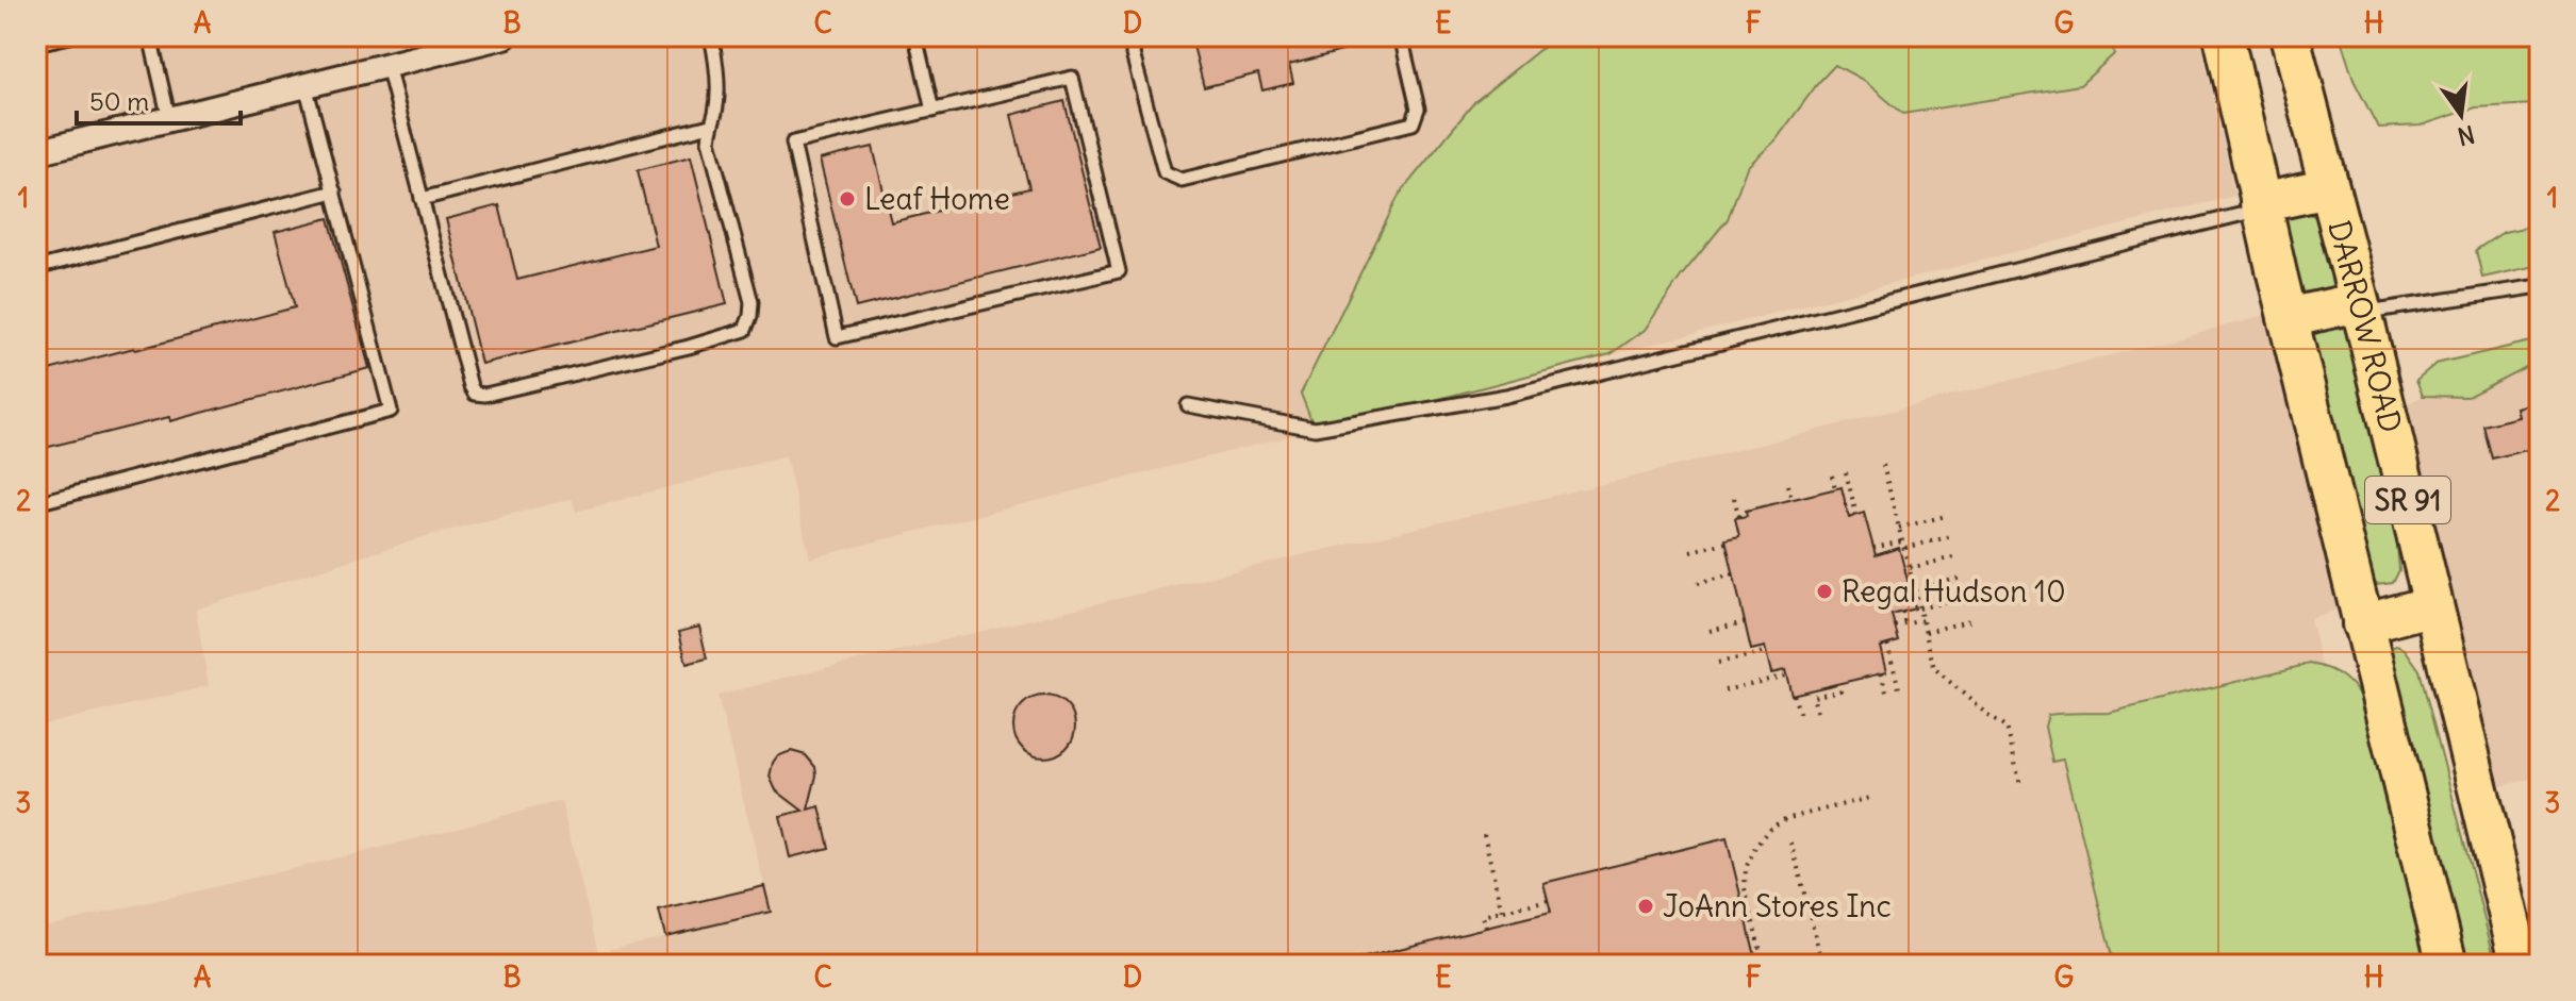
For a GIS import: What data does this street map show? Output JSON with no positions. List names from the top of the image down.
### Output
{
  "streets": {
    "main road": ["DARROW ROAD", "SR 91"]
  },
  "places": ["Leaf Home", "Regal Hudson 10", "JoAnn Stores Inc"],
  "scale_bar": "50 m",
  "north": "bottom",
  "grid": {
    "columns": [
      "A",
      "B",
      "C",
      "D",
      "E",
      "F",
      "G",
      "H"
    ],
    "rows": ["1", "2", "3"]
  }
}
